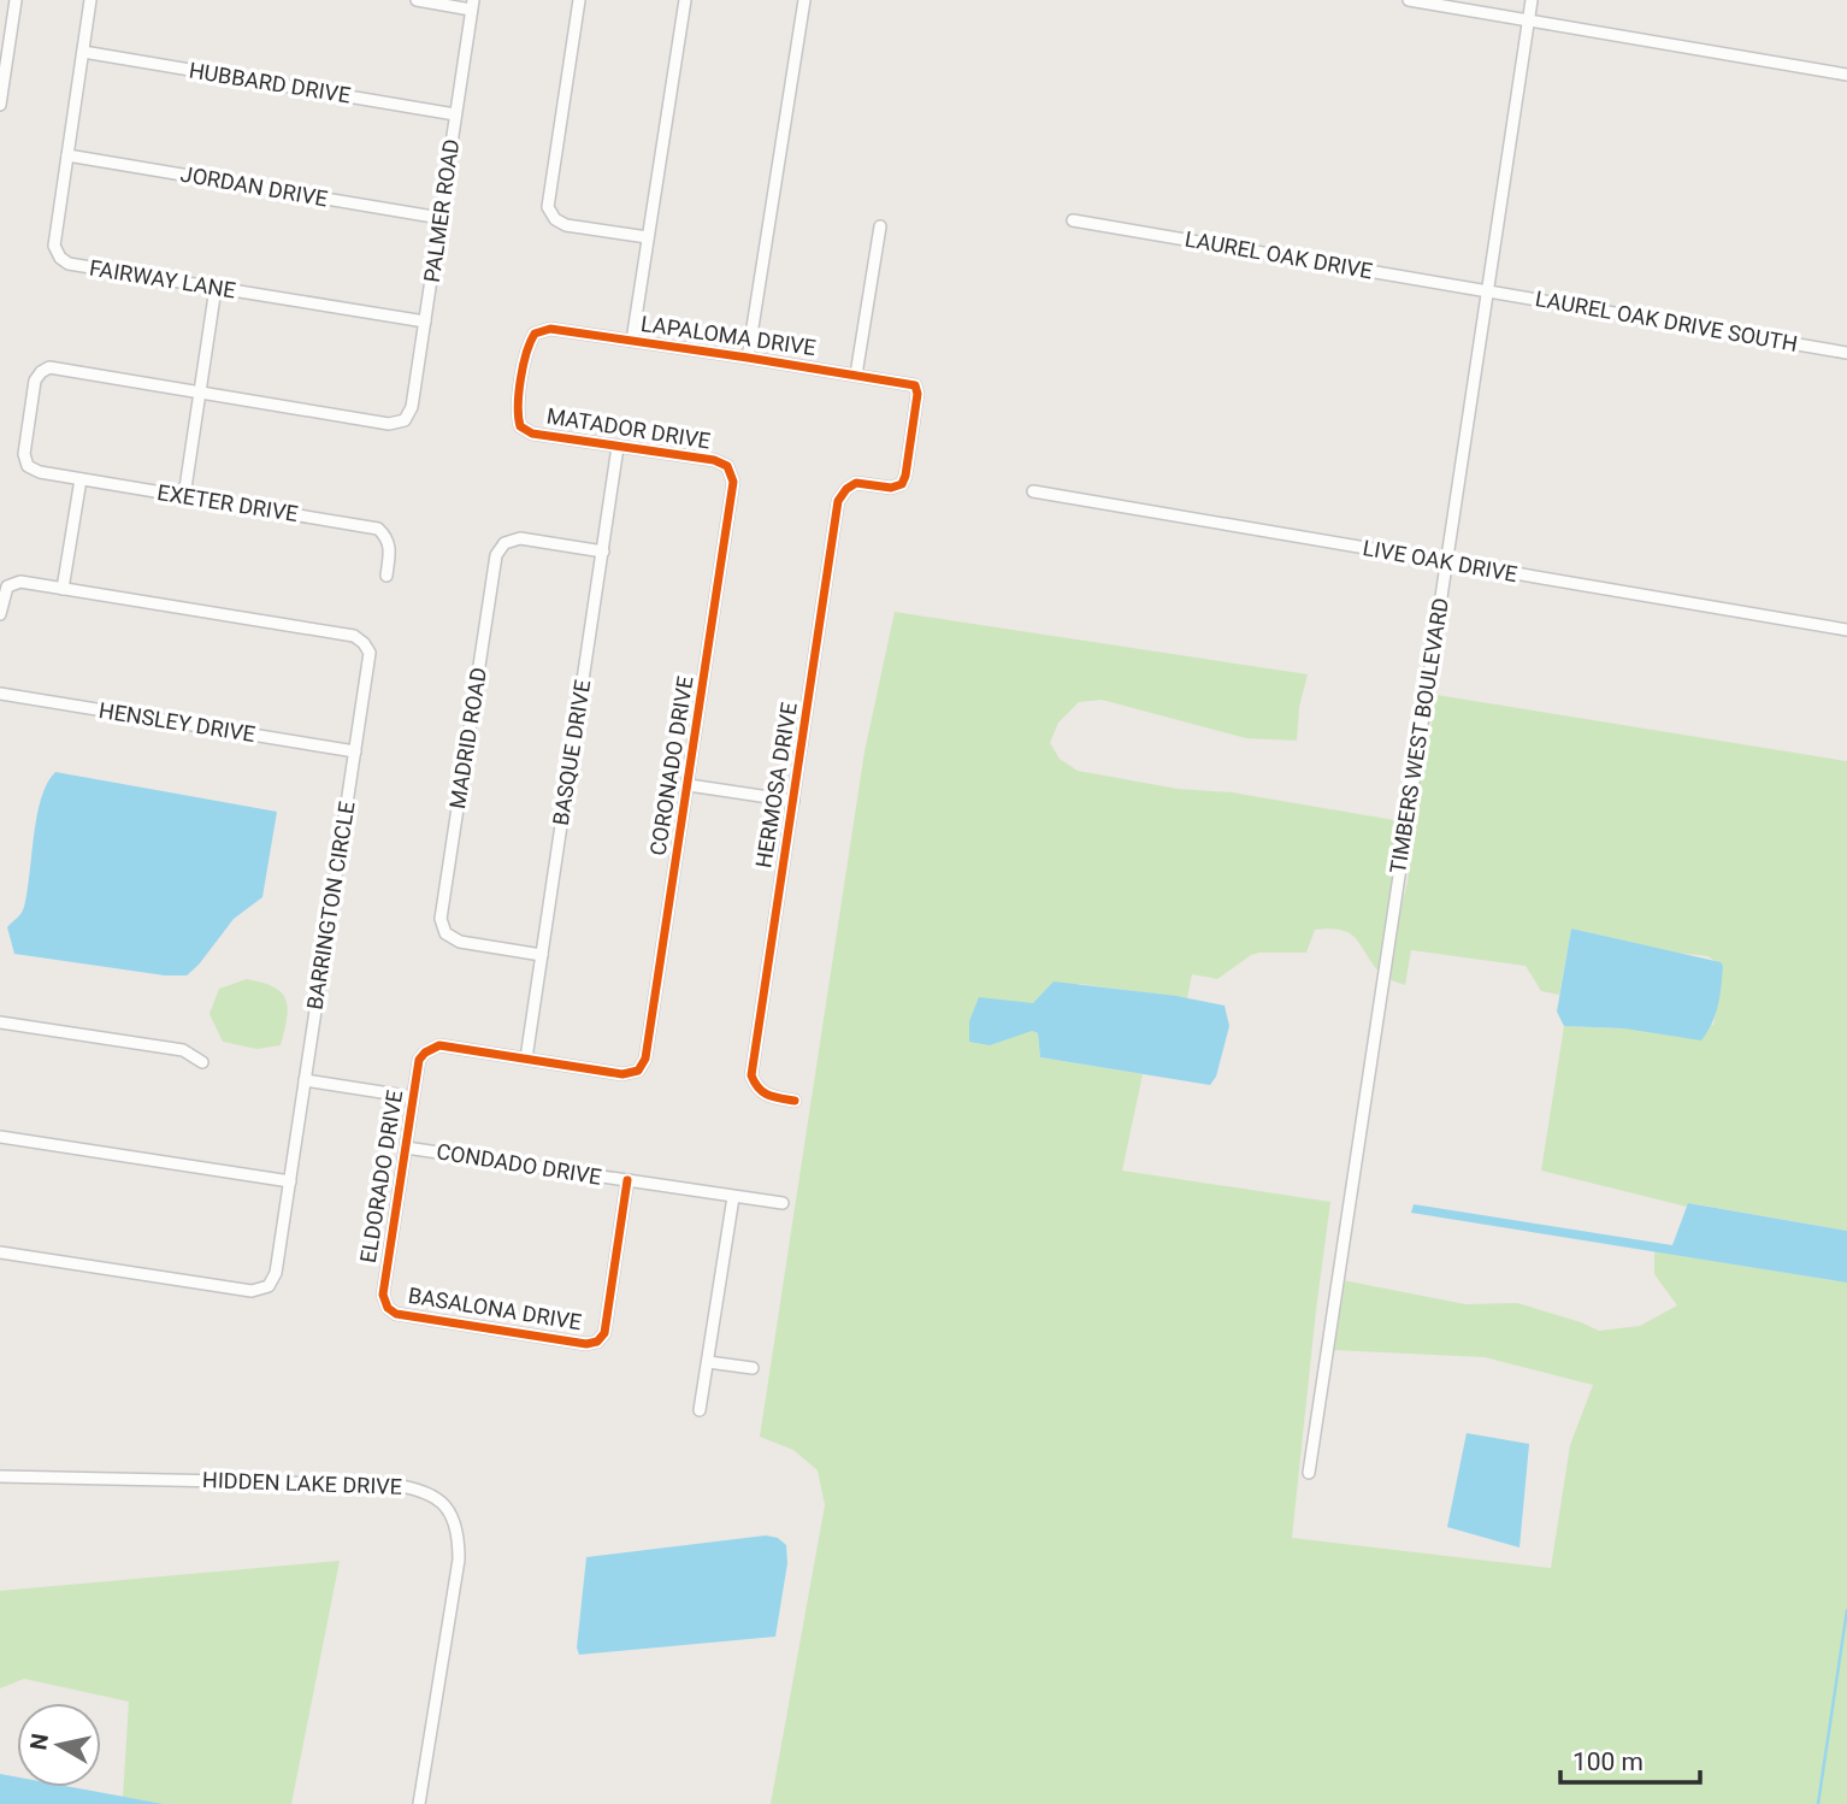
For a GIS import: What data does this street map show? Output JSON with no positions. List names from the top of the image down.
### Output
{
  "streets": {
    "street": [
      "HUBBARD DRIVE",
      "JORDAN DRIVE",
      "PALMER ROAD",
      "LAUREL OAK DRIVE",
      "FAIRWAY LANE",
      "LAUREL OAK DRIVE SOUTH",
      "LAPALOMA DRIVE",
      "MATADOR DRIVE",
      "EXETER DRIVE",
      "LIVE OAK DRIVE",
      "HENSLEY DRIVE",
      "TIMBERS WEST BOULEVARD",
      "MADRID ROAD",
      "BASQUE DRIVE",
      "CORONADO DRIVE",
      "HERMOSA DRIVE",
      "BARRINGTON CIRCLE",
      "CONDADO DRIVE",
      "ELDORADO DRIVE",
      "BASALONA DRIVE",
      "HIDDEN LAKE DRIVE"
    ]
  },
  "crossings": [
    ["HUBBARD DRIVE", "PALMER ROAD"],
    ["HUBBARD DRIVE", "FAIRWAY LANE"],
    ["JORDAN DRIVE", "PALMER ROAD"],
    ["JORDAN DRIVE", "FAIRWAY LANE"],
    ["PALMER ROAD", "FAIRWAY LANE"],
    ["PALMER ROAD", "EXETER DRIVE"],
    ["LAUREL OAK DRIVE", "LAUREL OAK DRIVE SOUTH"],
    ["LAUREL OAK DRIVE", "TIMBERS WEST BOULEVARD"],
    ["LAUREL OAK DRIVE SOUTH", "TIMBERS WEST BOULEVARD"],
    ["LAPALOMA DRIVE", "MATADOR DRIVE"],
    ["LAPALOMA DRIVE", "HERMOSA DRIVE"],
    ["MATADOR DRIVE", "BASQUE DRIVE"],
    ["MATADOR DRIVE", "CORONADO DRIVE"],
    ["LIVE OAK DRIVE", "TIMBERS WEST BOULEVARD"],
    ["HENSLEY DRIVE", "BARRINGTON CIRCLE"],
    ["MADRID ROAD", "BASQUE DRIVE"],
    ["BASQUE DRIVE", "CORONADO DRIVE"],
    ["BASQUE DRIVE", "ELDORADO DRIVE"],
    ["CORONADO DRIVE", "ELDORADO DRIVE"],
    ["CONDADO DRIVE", "ELDORADO DRIVE"],
    ["CONDADO DRIVE", "BASALONA DRIVE"],
    ["ELDORADO DRIVE", "BASALONA DRIVE"]
  ],
  "scale_bar": "100 m",
  "north": "left"
}
